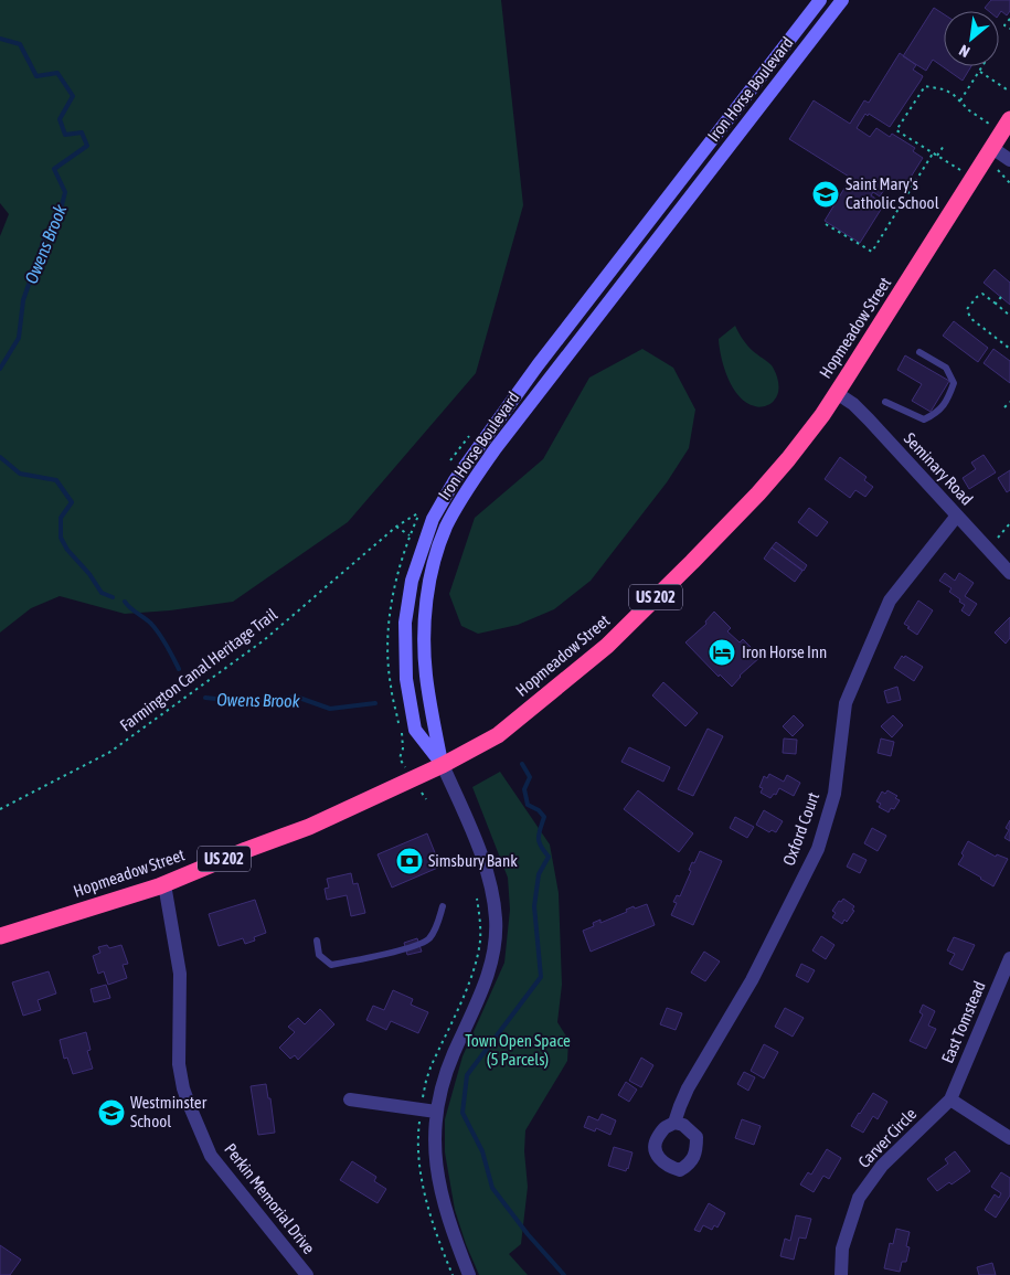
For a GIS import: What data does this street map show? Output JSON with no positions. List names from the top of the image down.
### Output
{
  "streets": {
    "highway": ["Hopmeadow Street", "US 202"],
    "street": [
      "Iron Horse Boulevard",
      "Seminary Road",
      "Oxford Court",
      "East Tomstead",
      "Carver Circle",
      "Perkin Memorial Drive"
    ],
    "path": ["Farmington Canal Heritage Trail"]
  },
  "crossings": [
    ["Iron Horse Boulevard", "Hopmeadow Street"],
    ["Hopmeadow Street", "Seminary Road"],
    ["Hopmeadow Street", "Perkin Memorial Drive"],
    ["Seminary Road", "Oxford Court"],
    ["East Tomstead", "Carver Circle"]
  ],
  "water": ["Owens Brook"],
  "parks": ["Town Open Space (5 Parcels)"],
  "places": {
    "school or university": ["Saint Mary's Catholic School", "Westminster School"],
    "hotel": ["Iron Horse Inn"],
    "bank": ["Simsbury Bank"]
  },
  "north": "bottom left"
}
